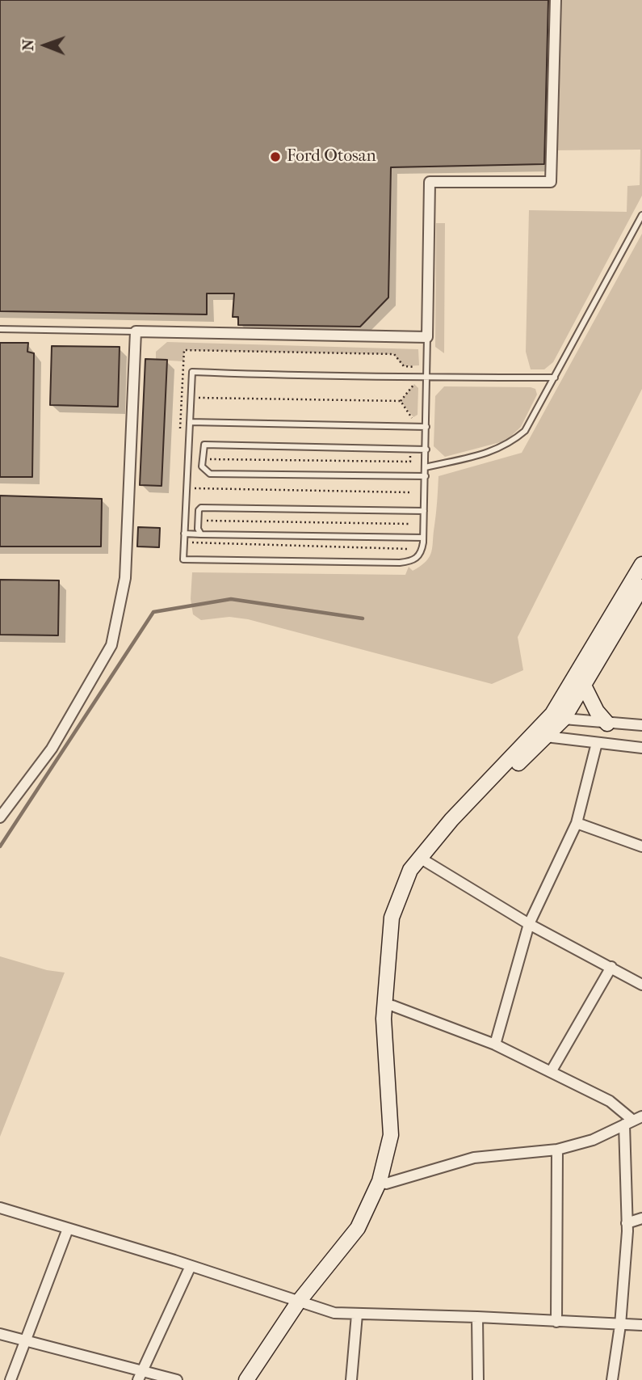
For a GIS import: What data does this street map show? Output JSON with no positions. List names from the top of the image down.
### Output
{
  "places": ["Ford Otosan"],
  "north": "left"
}
